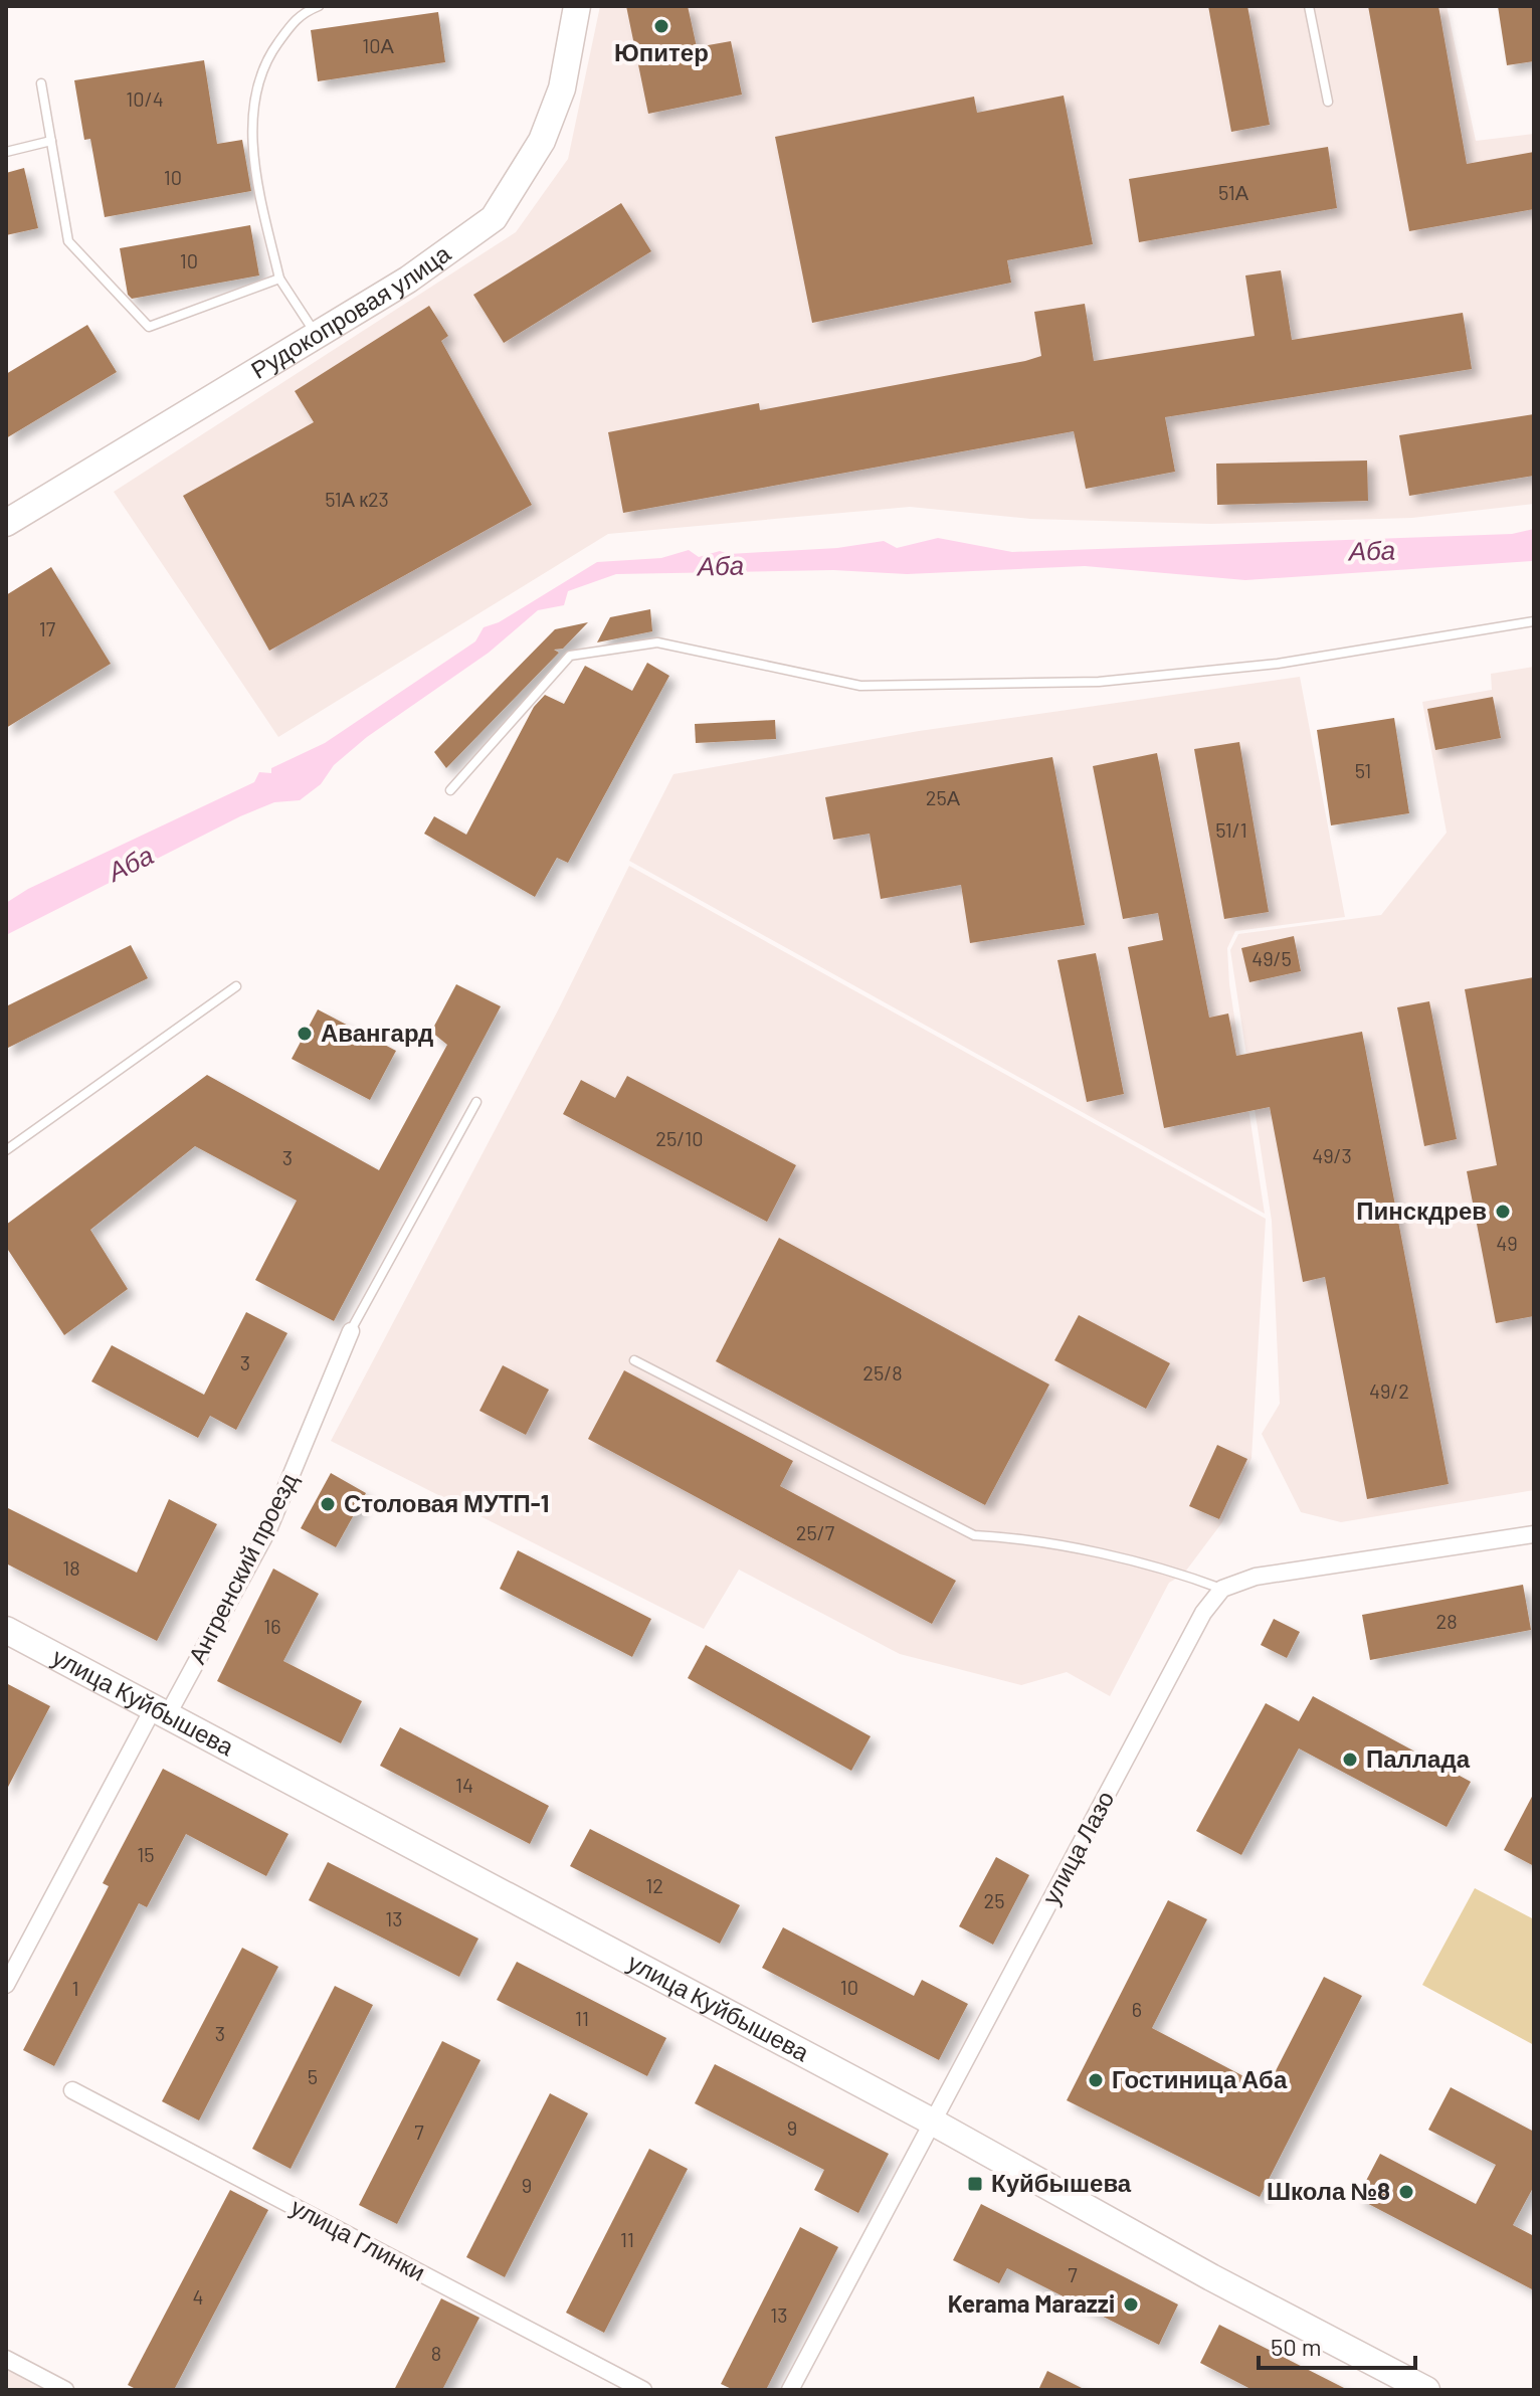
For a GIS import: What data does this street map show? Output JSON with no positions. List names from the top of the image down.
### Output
{
  "streets": {
    "main road": ["Рудокопровая улица", "улица Куйбышева"],
    "street": ["Ангренский проезд", "улица Лазо", "улица Глинки"]
  },
  "crossings": [
    ["Ангренский проезд", "улица Куйбышева"],
    ["улица Куйбышева", "улица Лазо"]
  ],
  "water": ["Аба"],
  "places": {
    "other": [
      "Юпитер",
      "Авангард",
      "Пинскдрев",
      "Столовая МУТП-1",
      "Паллада",
      "Гостиница Аба",
      "Школа №8",
      "Kerama Marazzi"
    ],
    "transit": ["Куйбышева"]
  },
  "house_numbers": [
    "10А",
    "10/4",
    "10",
    "51А",
    "10",
    "51А к23",
    "17",
    "51",
    "25А",
    "51/1",
    "49/5",
    "25/10",
    "49/3",
    "3",
    "49",
    "3",
    "25/8",
    "49/2",
    "25/7",
    "18",
    "28",
    "16",
    "14",
    "15",
    "12",
    "25",
    "13",
    "10",
    "1",
    "6",
    "11",
    "3",
    "5",
    "9",
    "7",
    "9",
    "11",
    "7",
    "4",
    "13",
    "8"
  ],
  "scale_bar": "50 m"
}
